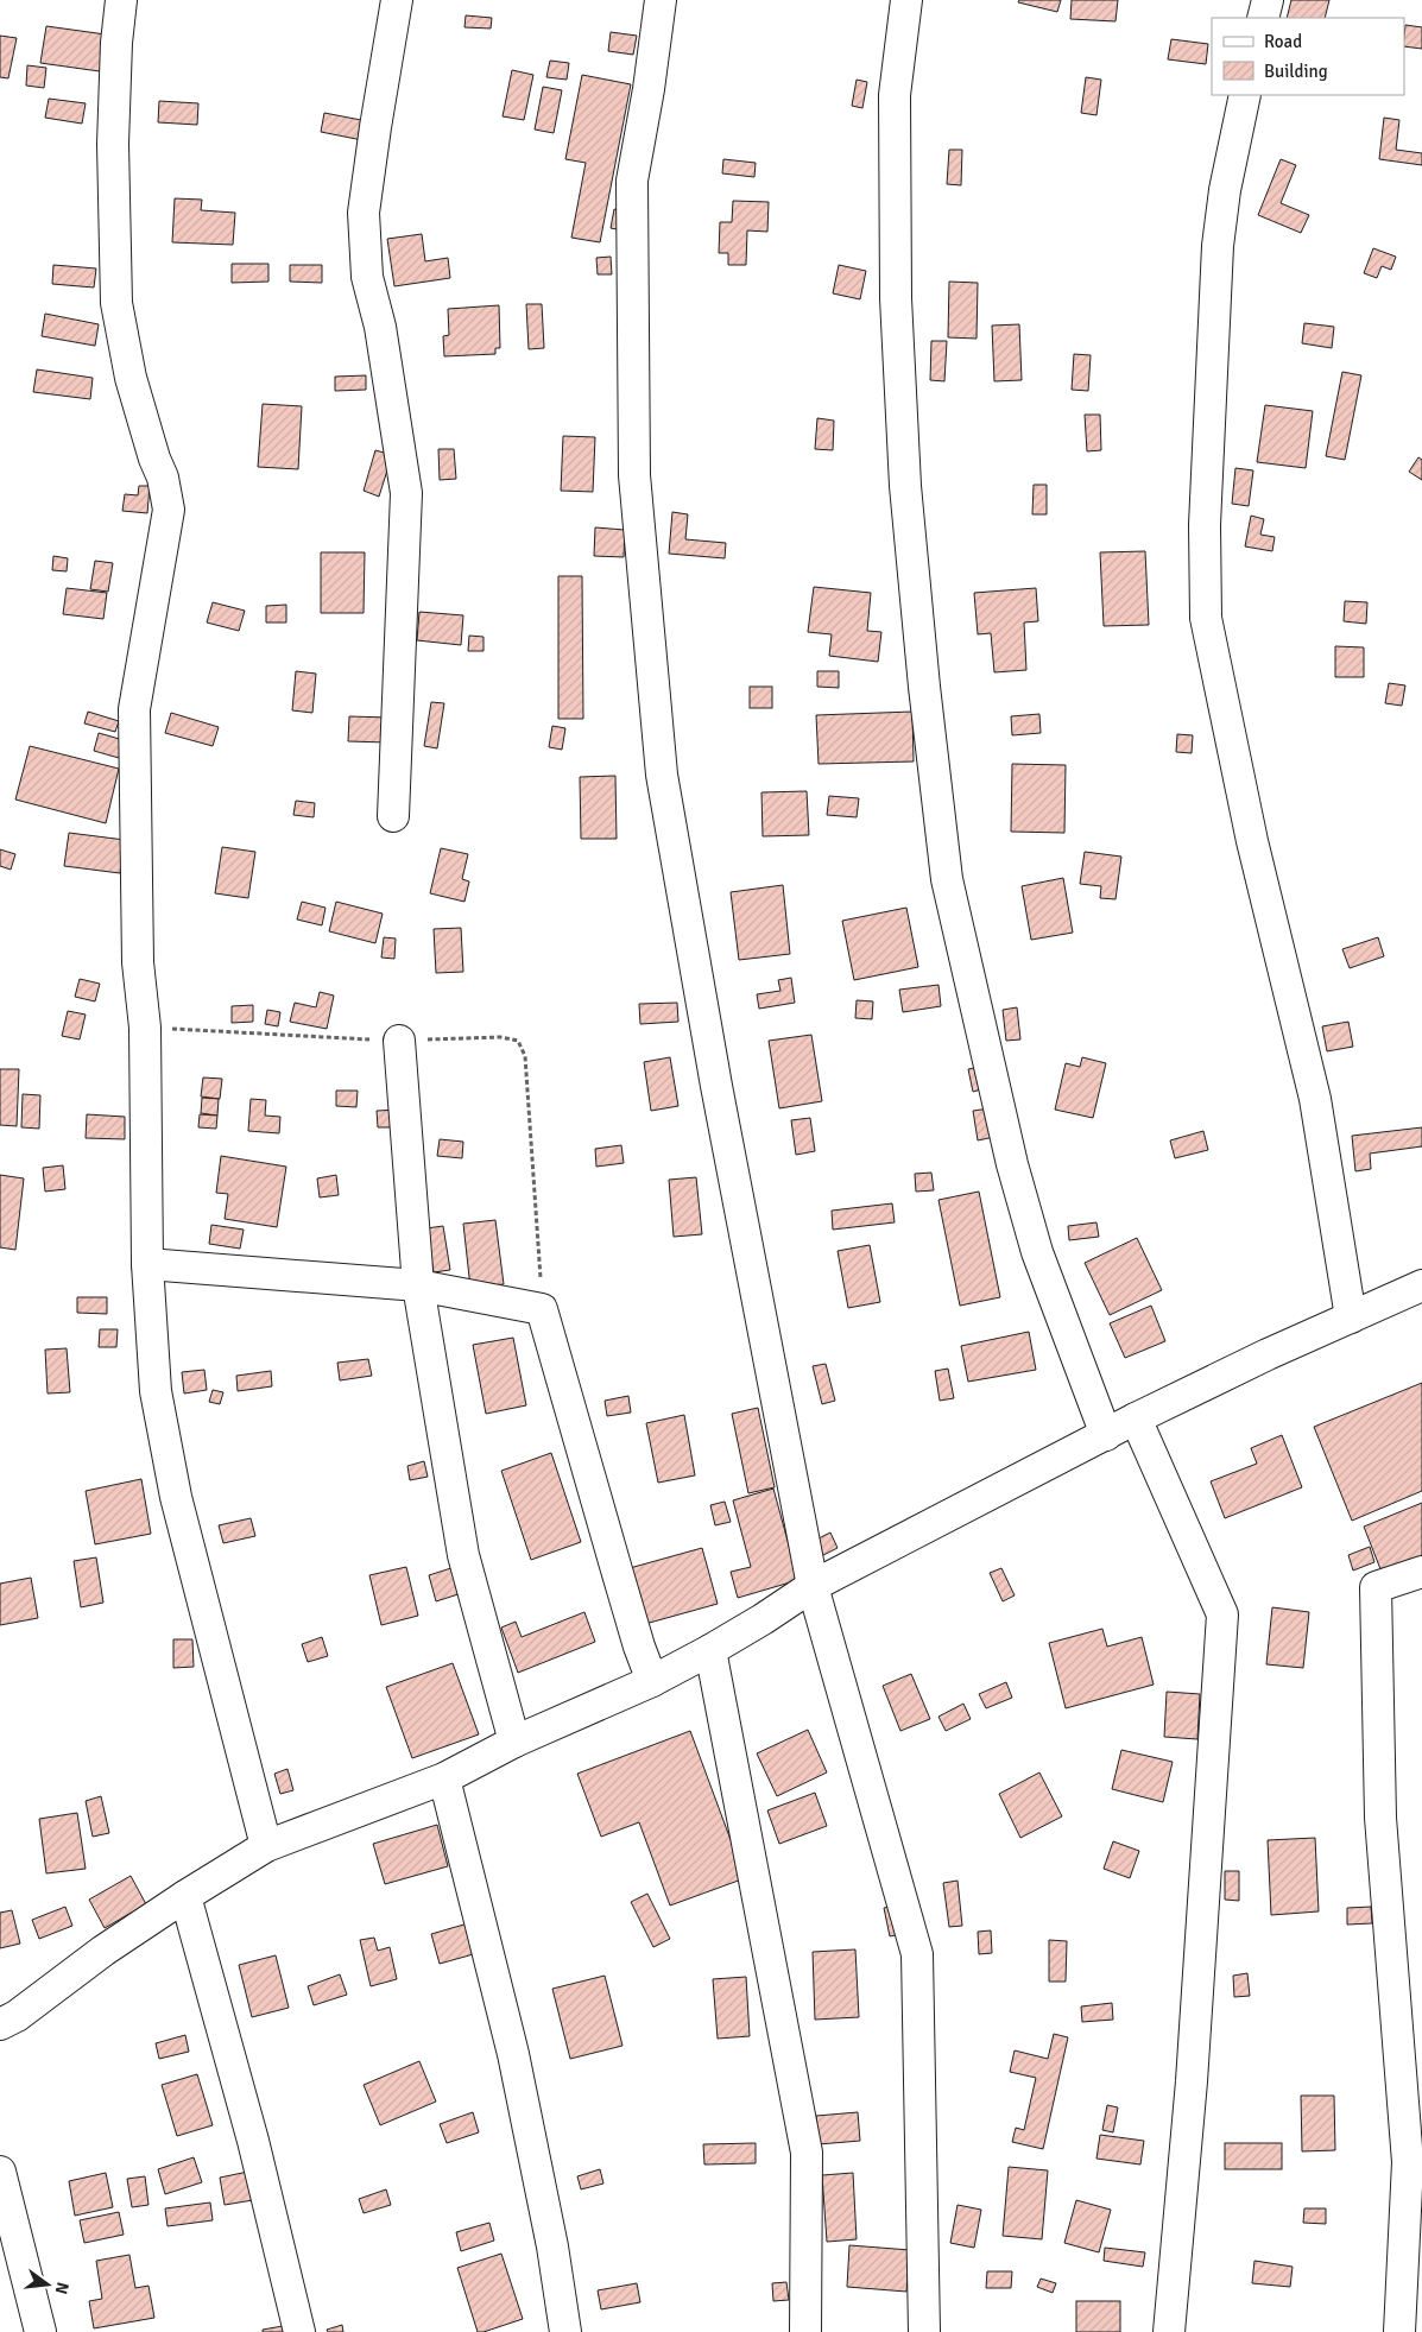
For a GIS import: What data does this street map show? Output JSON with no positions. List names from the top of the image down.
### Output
{
  "legend": ["Road", "Building"],
  "north": "right"
}
